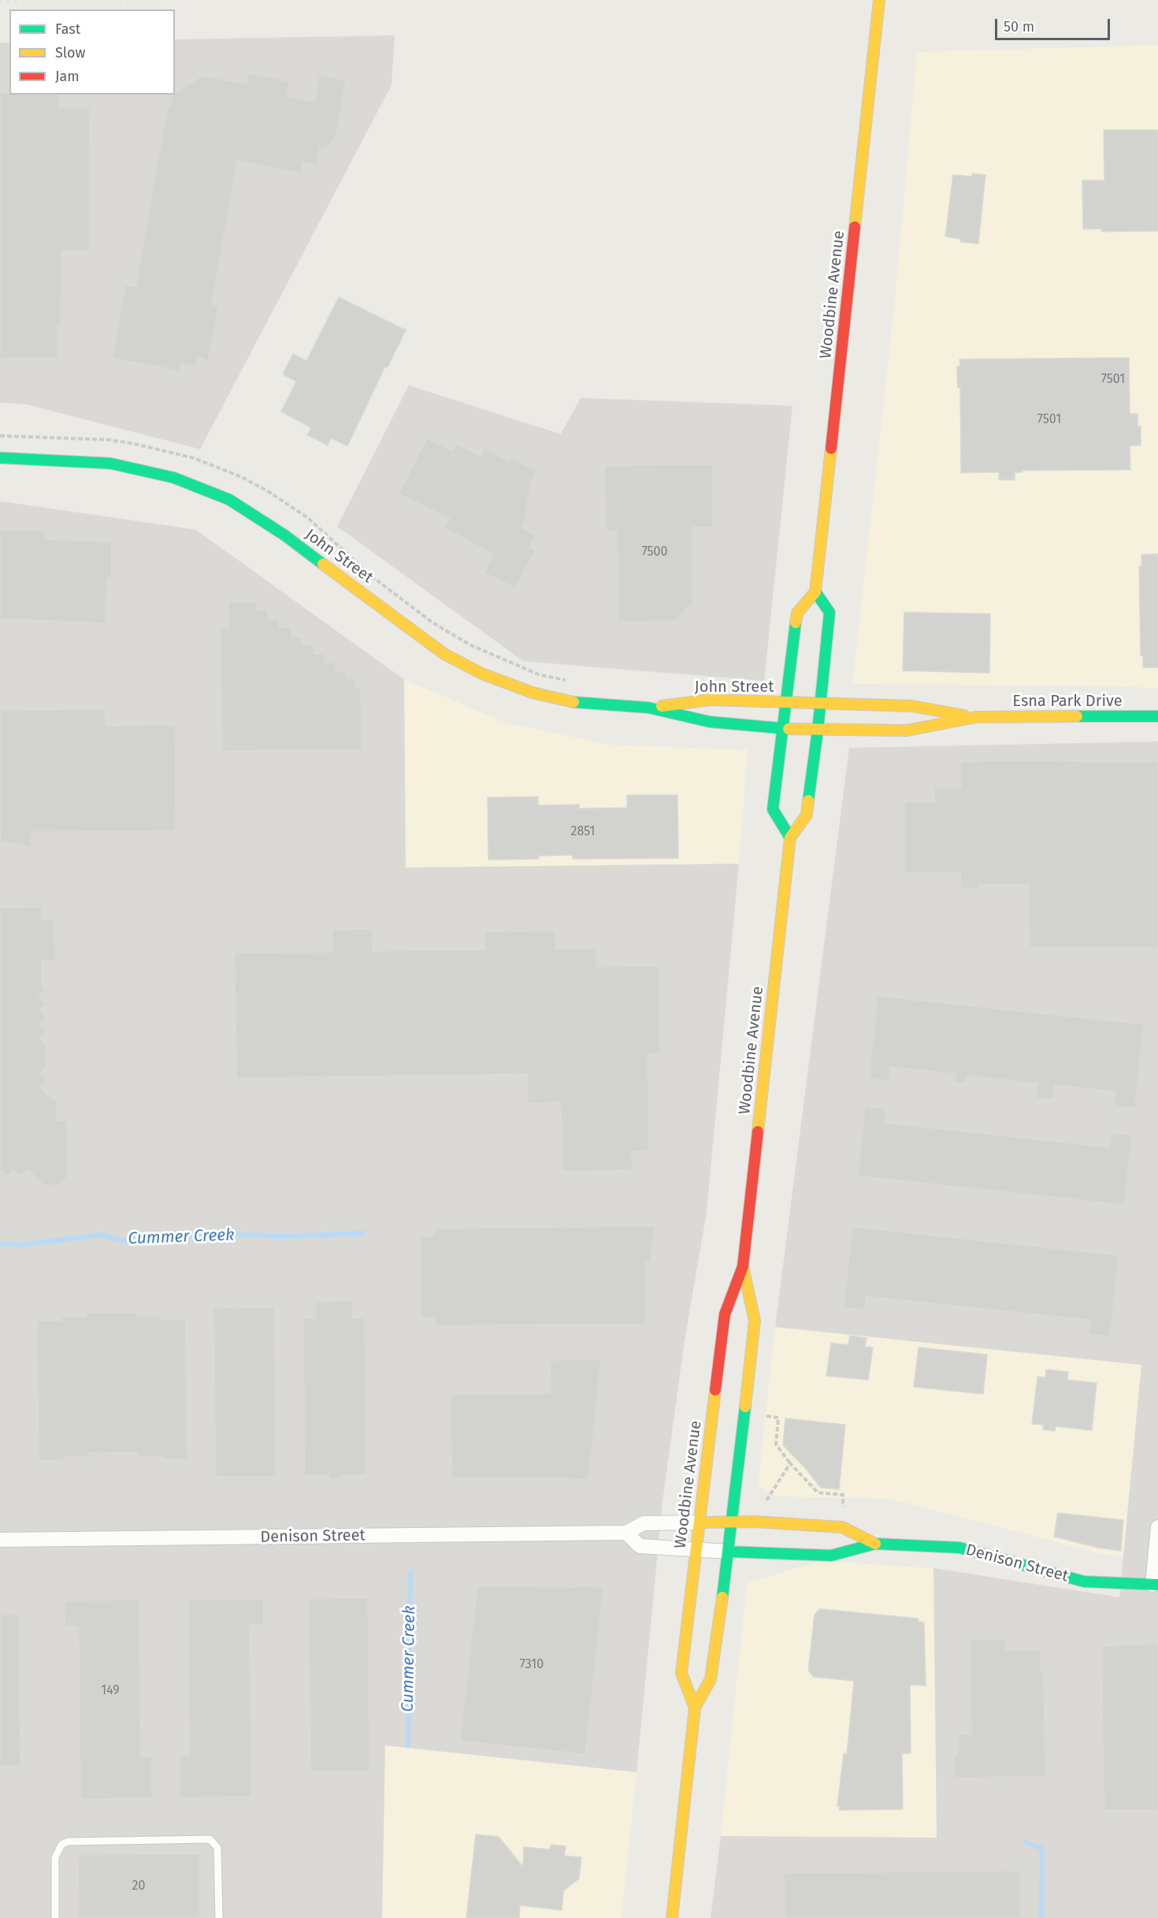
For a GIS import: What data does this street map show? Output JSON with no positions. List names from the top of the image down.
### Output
{
  "streets": {
    "main road": [
      "Woodbine Avenue",
      "John Street",
      "Esna Park Drive",
      "Denison Street"
    ]
  },
  "crossings": [
    ["Woodbine Avenue", "John Street"],
    ["Woodbine Avenue", "Esna Park Drive"],
    ["Woodbine Avenue", "Denison Street"],
    ["John Street", "Esna Park Drive"]
  ],
  "water": ["Cummer Creek"],
  "house_numbers": [
    "7501",
    "7501",
    "7500",
    "2851",
    "7310",
    "149",
    "20"
  ],
  "legend": ["Fast", "Slow", "Jam"],
  "scale_bar": "50 m"
}
